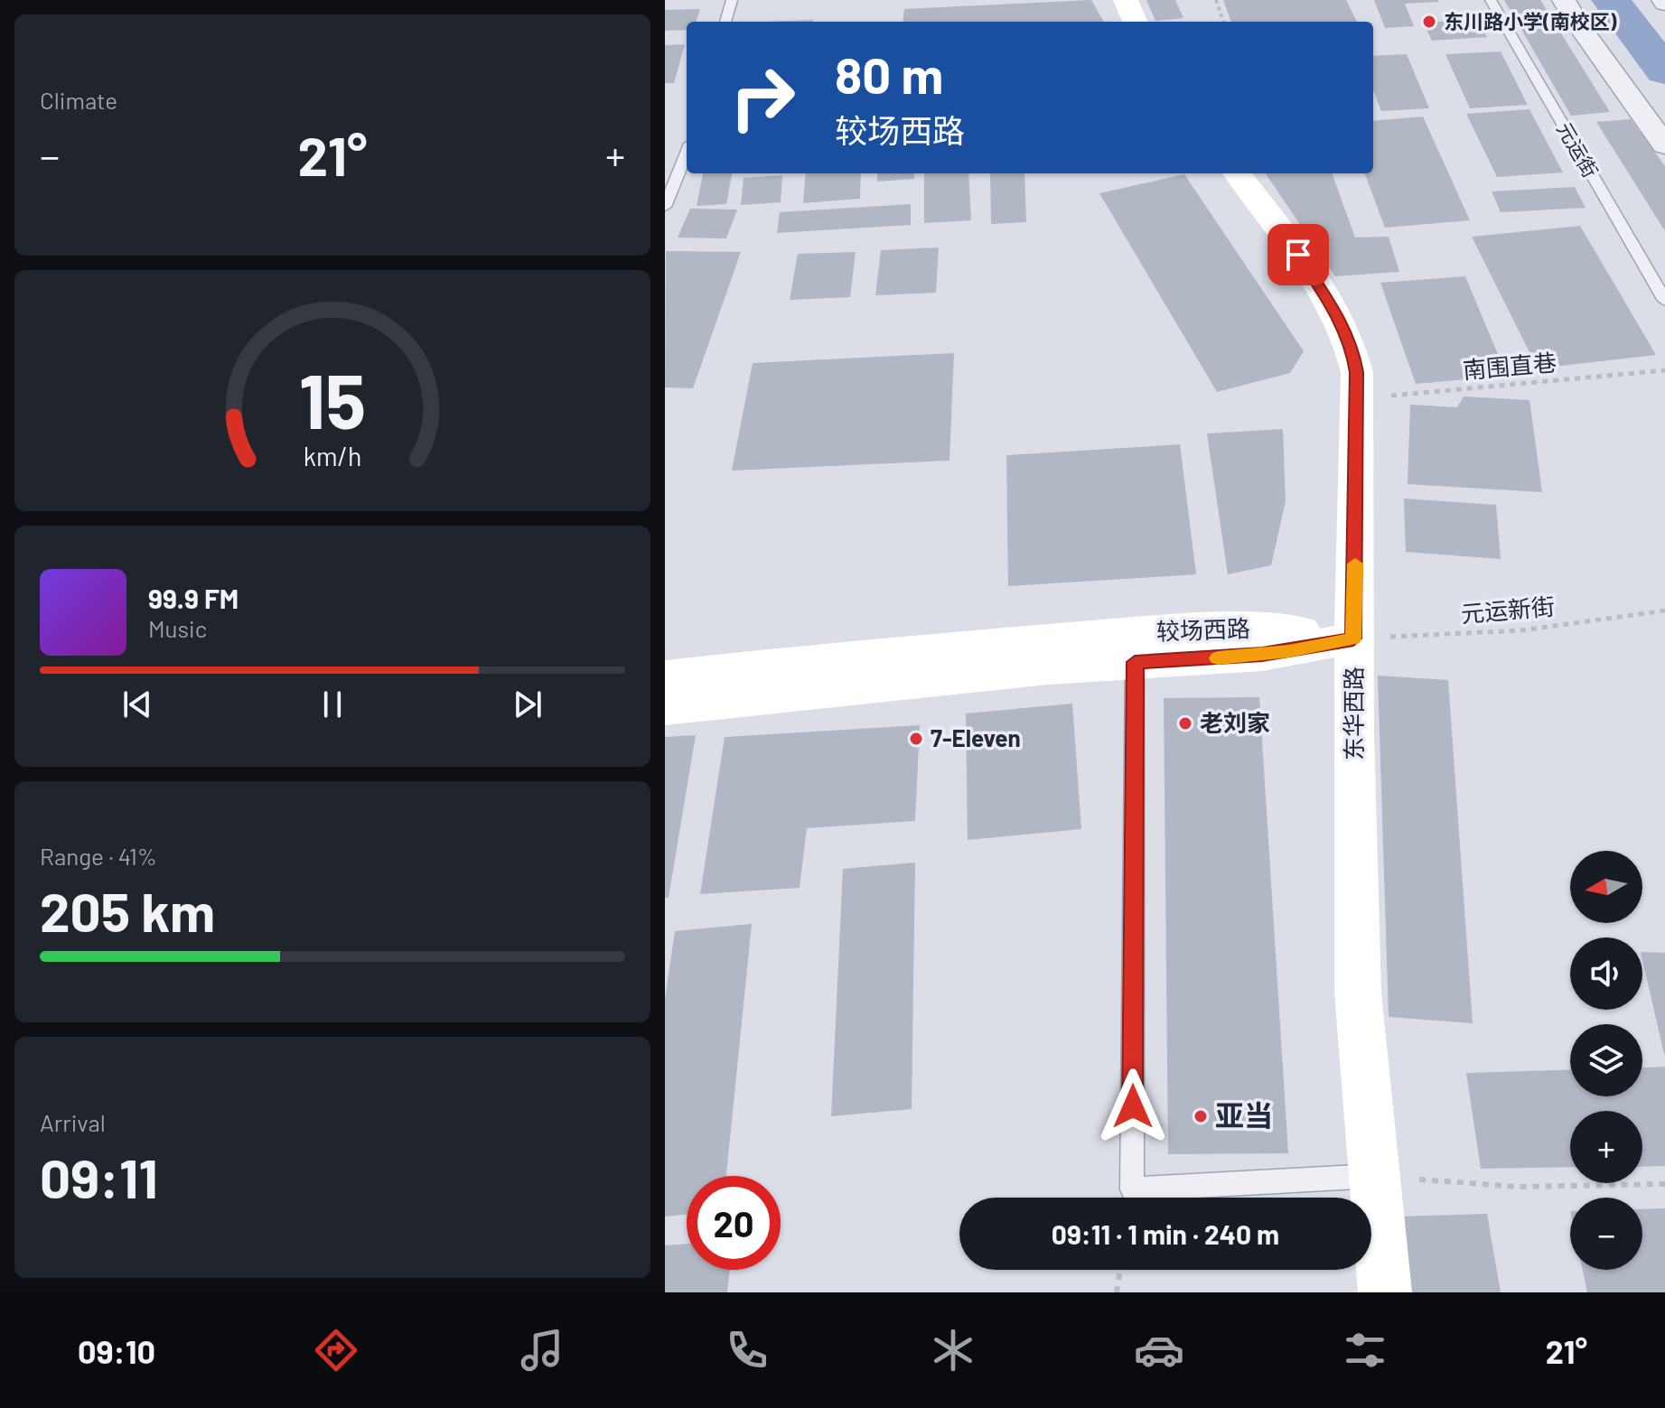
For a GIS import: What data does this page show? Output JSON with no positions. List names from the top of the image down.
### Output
{
  "streets": {
    "street": ["较场西路", "东华西路"],
    "lane": ["元运街"],
    "path": ["南围直巷", "元运新街"]
  },
  "crossings": [
    ["南围直巷", "东华西路"],
    ["元运新街", "较场西路"],
    ["元运新街", "东华西路"],
    ["较场西路", "东华西路"]
  ],
  "places": [
    "东川路小学(南校区)",
    "老刘家",
    "7-Eleven",
    "亚当"
  ],
  "north": "left",
  "page": {
    "tile": [
      "Climate",
      ["Range · 41%", "205 km"],
      ["Arrival", "09:11"]
    ],
    "turn": ["80 m", "较场西路"],
    "heat": ["−", "21°", "+"],
    "song": ["99.9 FM", "Music"],
    "map_buttons": ["+", "−"],
    "limit": "20",
    "trip": "09:11 · 1 min · 240 m",
    "tabs": ["09:10", "21°"],
    "gauge": ["15", "km/h"]
  }
}
